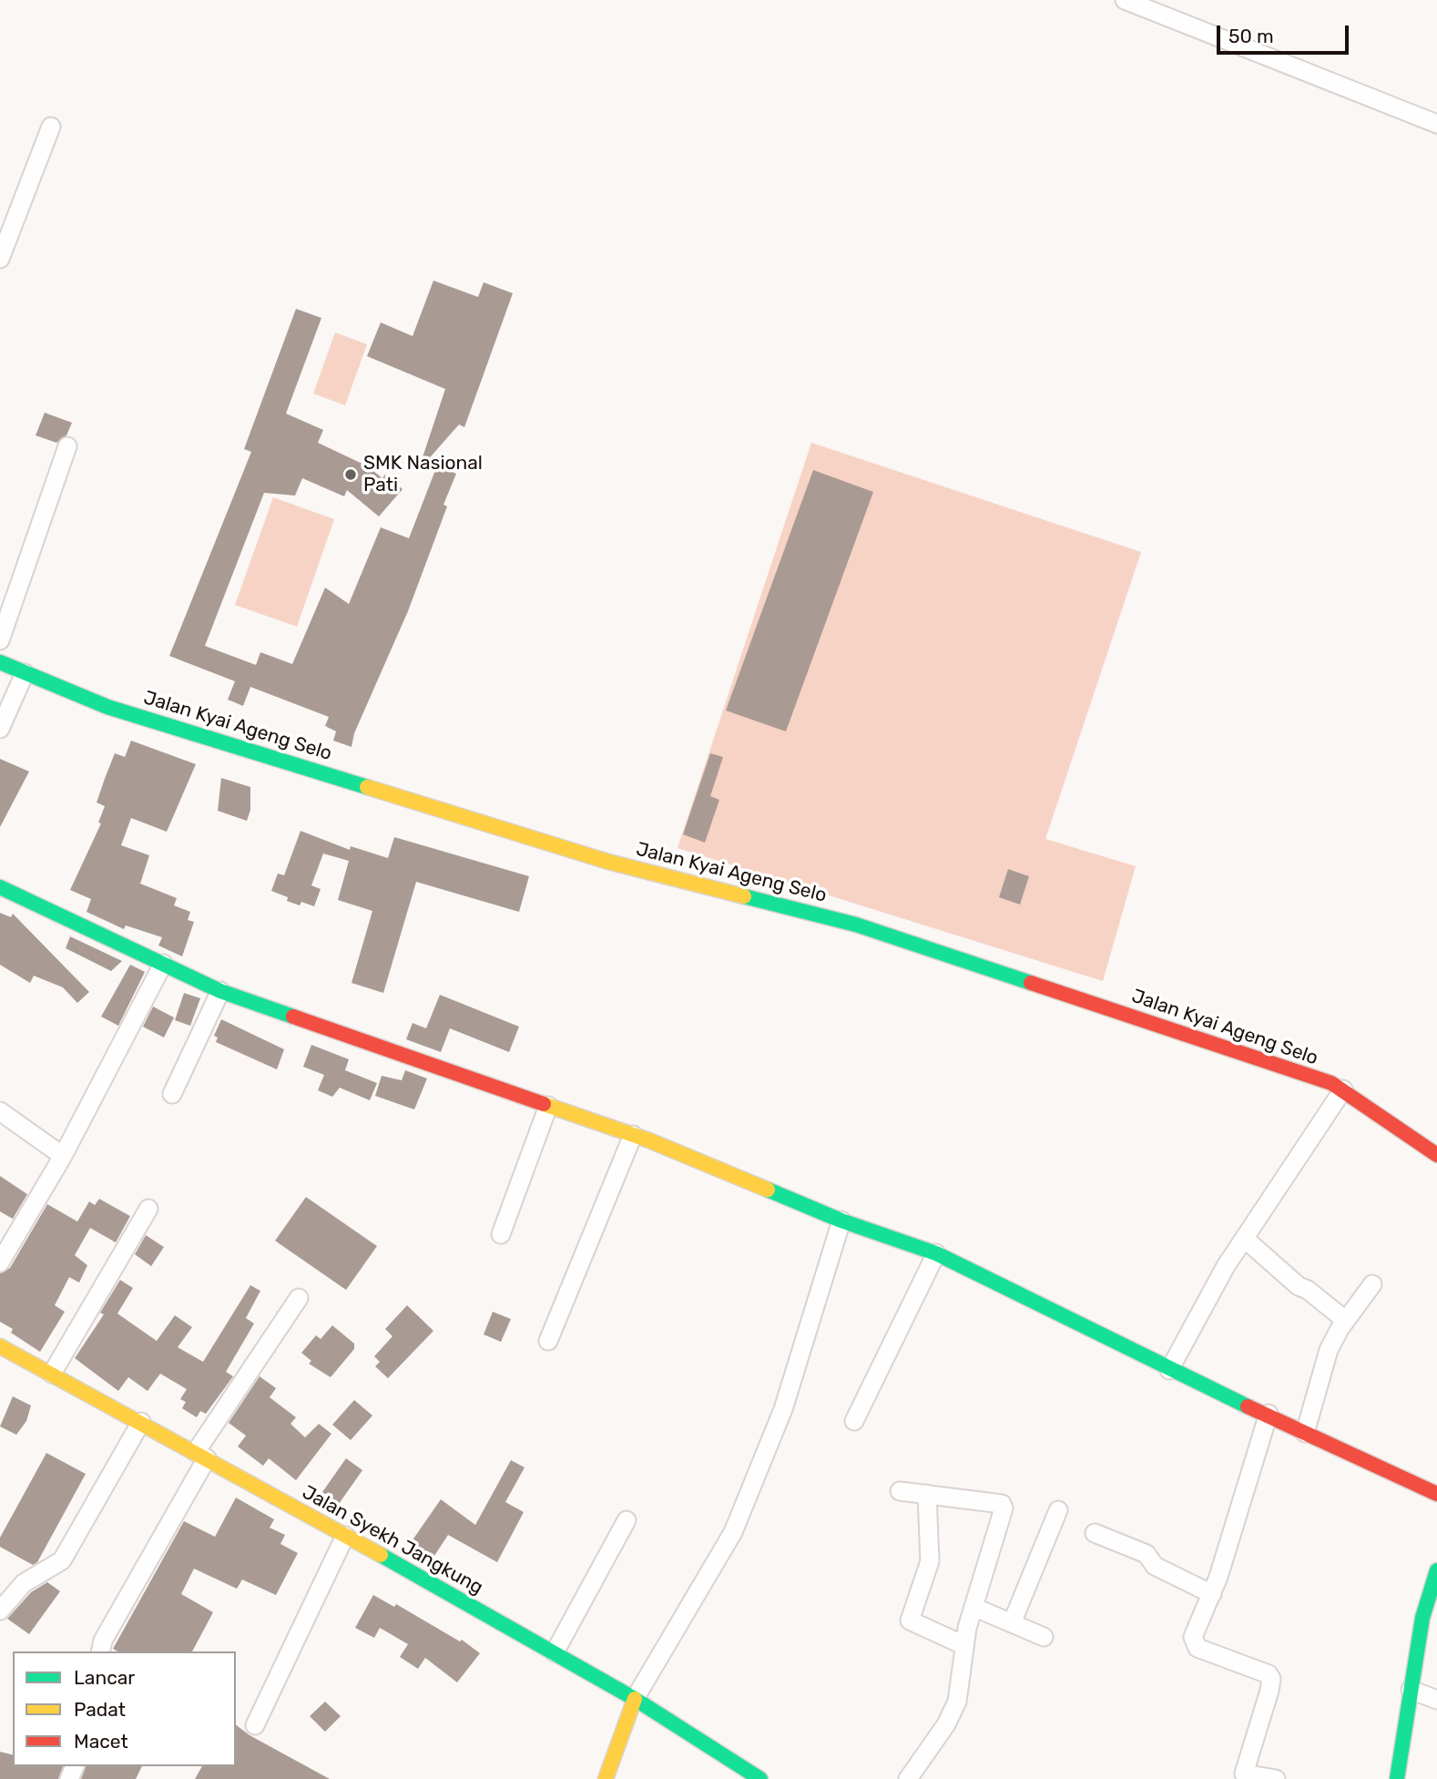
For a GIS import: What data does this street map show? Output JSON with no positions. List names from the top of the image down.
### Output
{
  "streets": {
    "main road": ["Jalan Kyai Ageng Selo", "Jalan Syekh Jangkung"]
  },
  "places": ["SMK Nasional Pati"],
  "legend": ["Lancar", "Padat", "Macet"],
  "scale_bar": "50 m"
}
